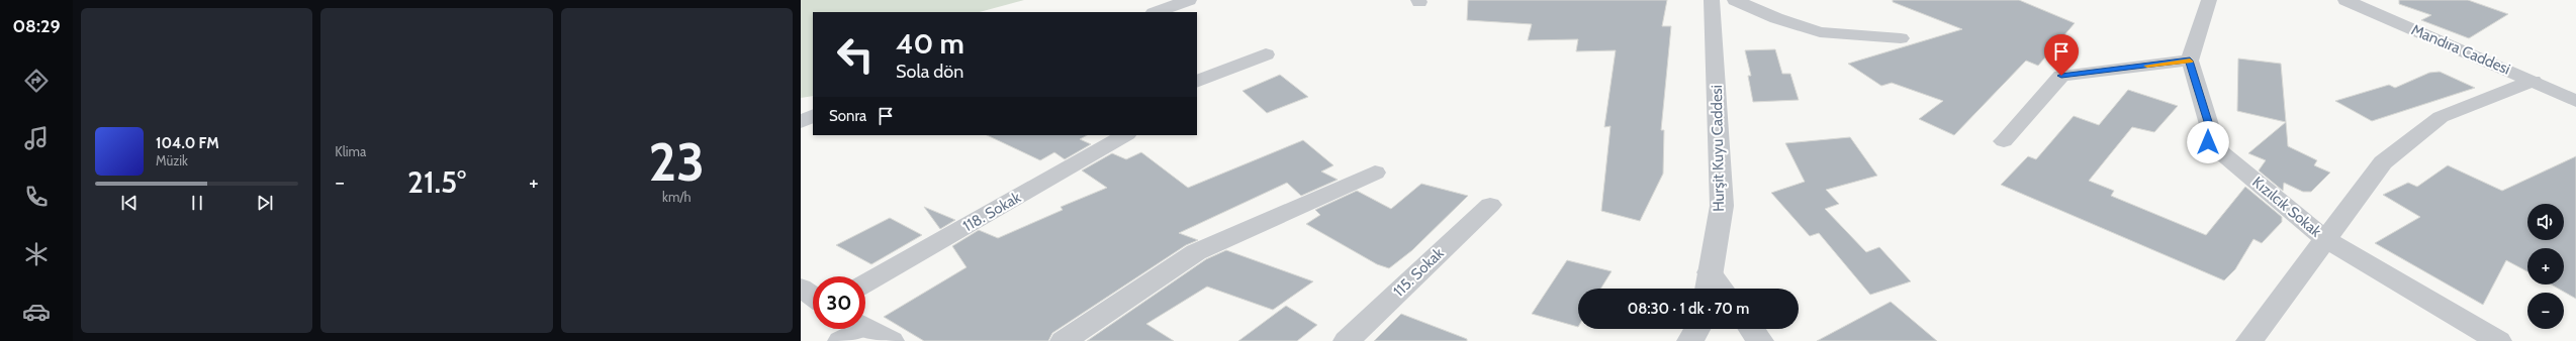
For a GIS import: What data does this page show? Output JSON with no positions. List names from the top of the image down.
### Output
{
  "streets": {
    "street": [
      "Mandıra Caddesi",
      "Hurşit Kuyu Caddesi",
      "Kızılcık Sokak",
      "118. Sokak",
      "115. Sokak"
    ]
  },
  "page": {
    "tabs": "08:29",
    "tile": [
      "Klima",
      ["23", "km/h"]
    ],
    "turn": ["40 m", "Sola dön"],
    "then": "Sonra",
    "song": ["104.0 FM", "Müzik"],
    "heat": ["−", "21.5°", "+"],
    "map_buttons": ["+", "−"],
    "limit": "30",
    "trip": "08:30 · 1 dk · 70 m"
  }
}
